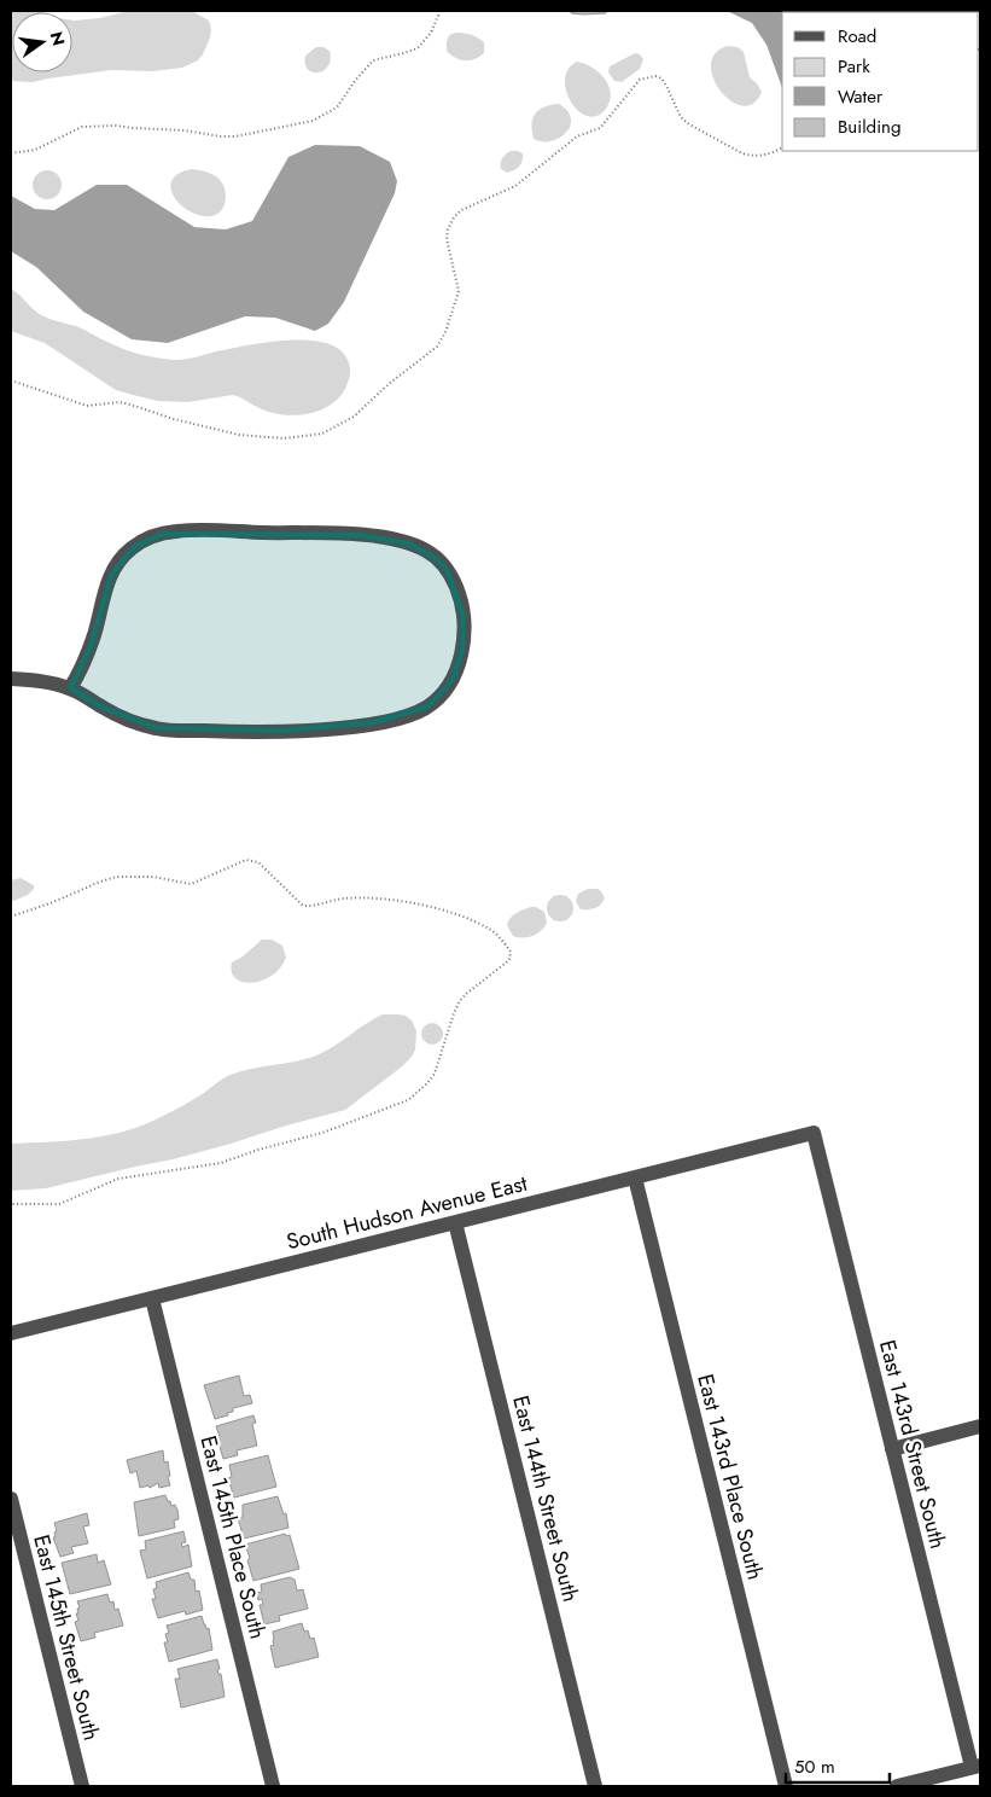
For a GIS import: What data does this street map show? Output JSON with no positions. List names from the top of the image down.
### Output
{
  "streets": {
    "street": [
      "South Hudson Avenue East",
      "East 143rd Street South",
      "East 143rd Place South",
      "East 144th Street South",
      "East 145th Place South",
      "East 145th Street South"
    ]
  },
  "crossings": [
    ["South Hudson Avenue East", "East 143rd Street South"],
    ["South Hudson Avenue East", "East 143rd Place South"],
    ["South Hudson Avenue East", "East 144th Street South"],
    ["South Hudson Avenue East", "East 145th Place South"]
  ],
  "legend": [
    "Road",
    "Park",
    "Water",
    "Building"
  ],
  "scale_bar": "50 m",
  "north": "right"
}
